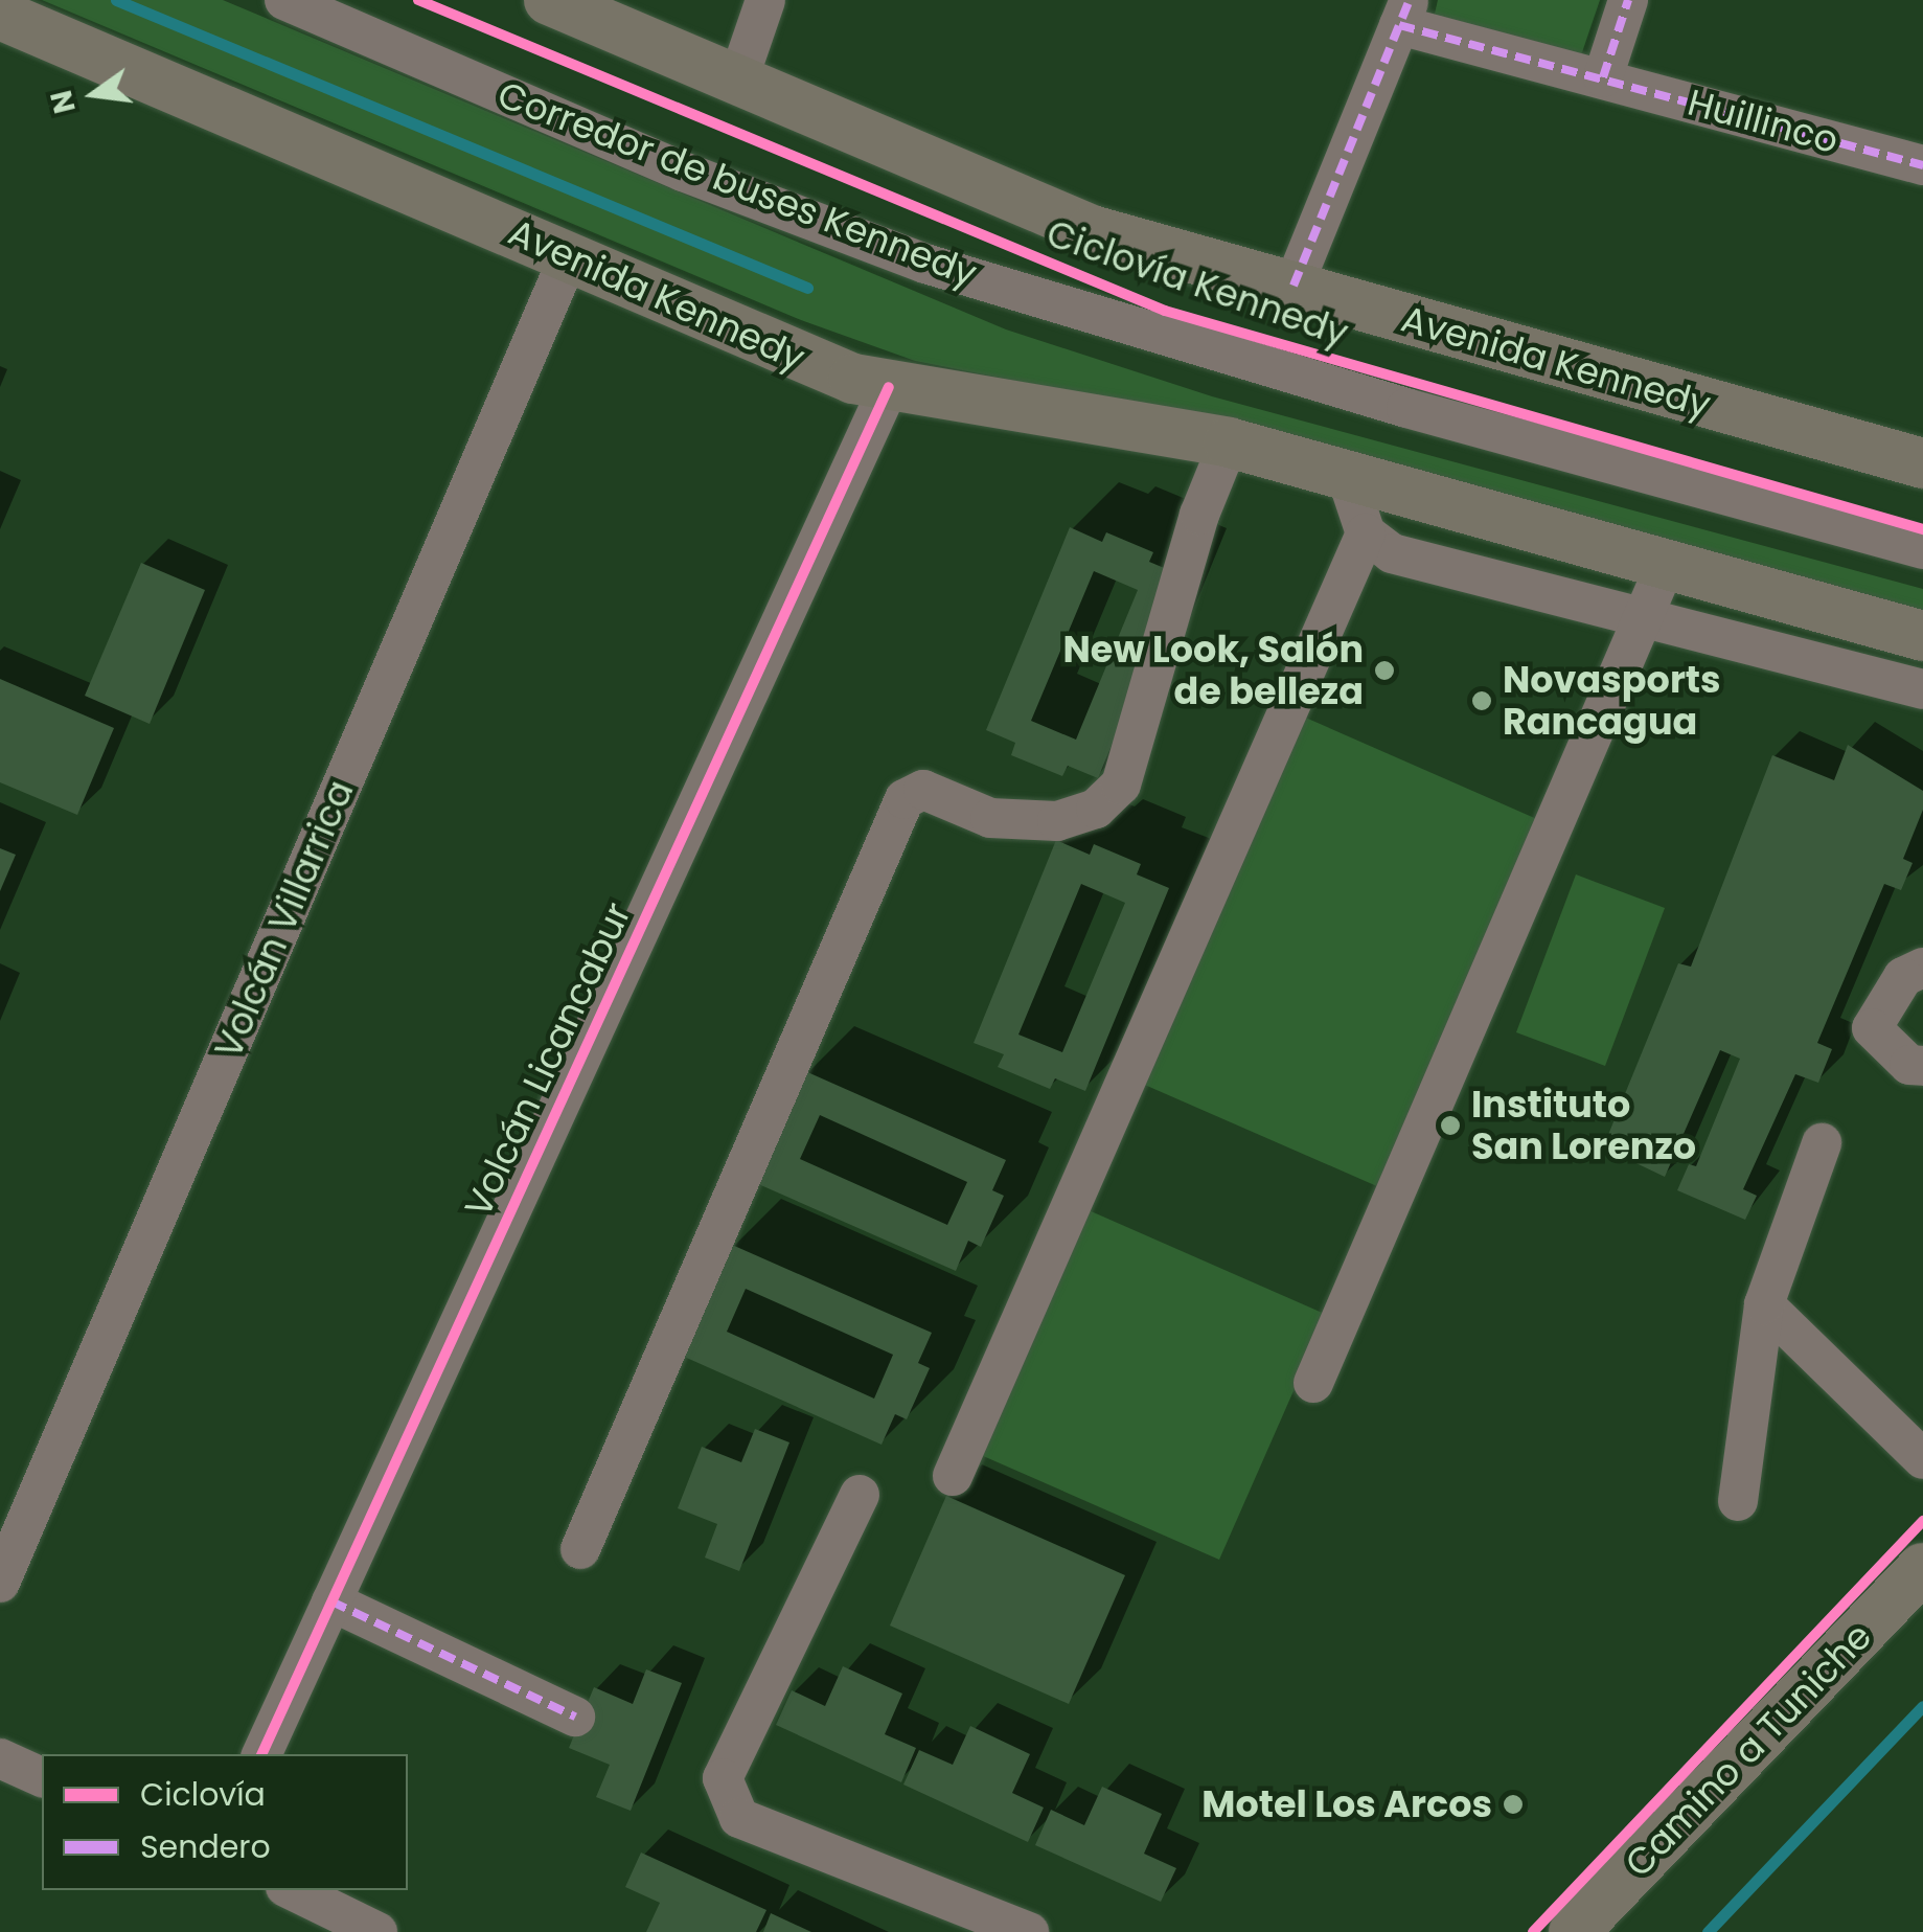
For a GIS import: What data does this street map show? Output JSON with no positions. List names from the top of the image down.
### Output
{
  "streets": {
    "main road": ["Avenida Kennedy", "Camino a Tuniche"],
    "street": [
      "Huillinco",
      "Corredor de buses Kennedy",
      "Volcán Villarrica",
      "Volcán Licancabur"
    ],
    "cycle path": ["Ciclovía Kennedy"]
  },
  "crossings": [
    ["Huillinco", "Avenida Kennedy"],
    ["Avenida Kennedy", "Volcán Villarrica"],
    ["Avenida Kennedy", "Volcán Licancabur"]
  ],
  "places": [
    "New Look, Salón de belleza",
    "Novasports Rancagua",
    "Instituto San Lorenzo",
    "Motel Los Arcos"
  ],
  "legend": ["Ciclovía", "Sendero"],
  "north": "left"
}
